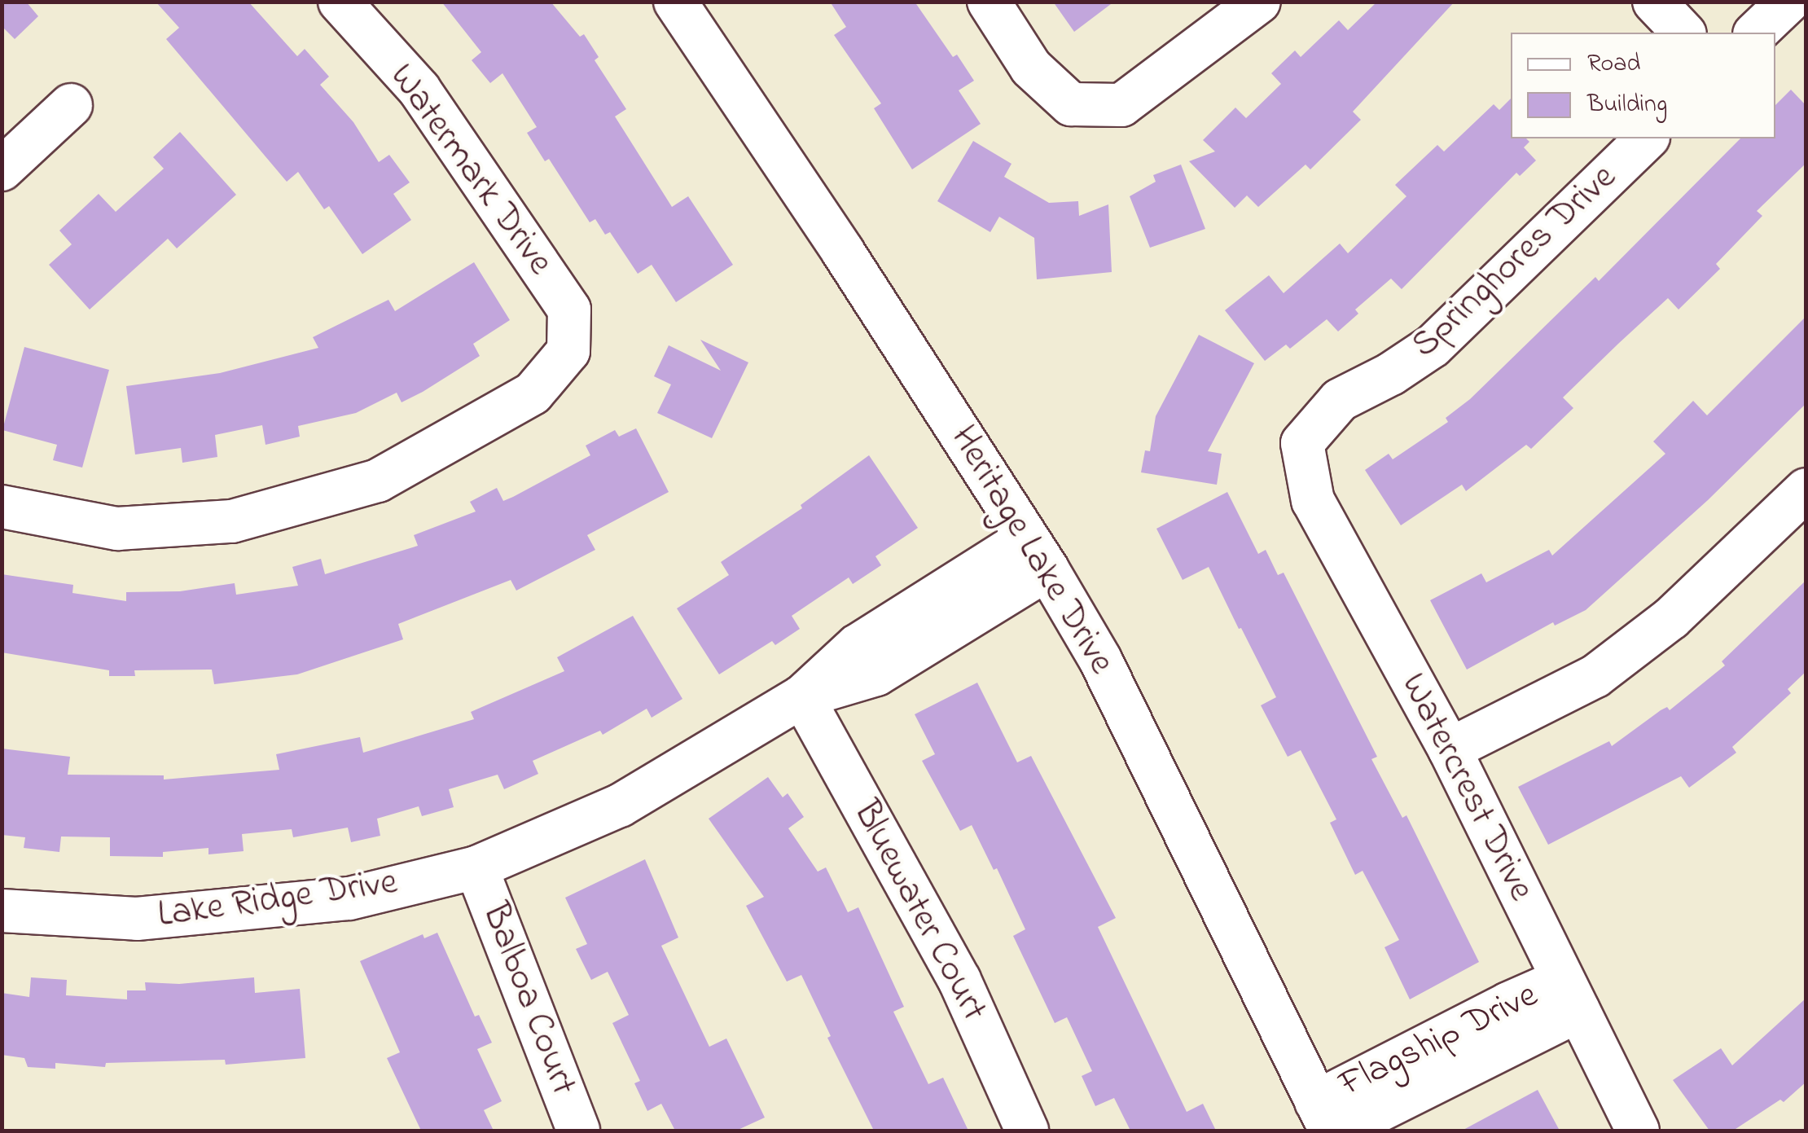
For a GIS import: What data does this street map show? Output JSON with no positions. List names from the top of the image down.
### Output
{
  "streets": {
    "street": [
      "Watermark Drive",
      "Springhores Drive",
      "Heritage Lake Drive",
      "Watercrest Drive",
      "Lake Ridge Drive",
      "Bluewater Court",
      "Balboa Court",
      "Flagship Drive"
    ]
  },
  "crossings": [
    ["Springhores Drive", "Watercrest Drive"],
    ["Heritage Lake Drive", "Lake Ridge Drive"],
    ["Heritage Lake Drive", "Flagship Drive"],
    ["Watercrest Drive", "Flagship Drive"],
    ["Lake Ridge Drive", "Bluewater Court"],
    ["Lake Ridge Drive", "Balboa Court"]
  ],
  "legend": ["Road", "Building"]
}
